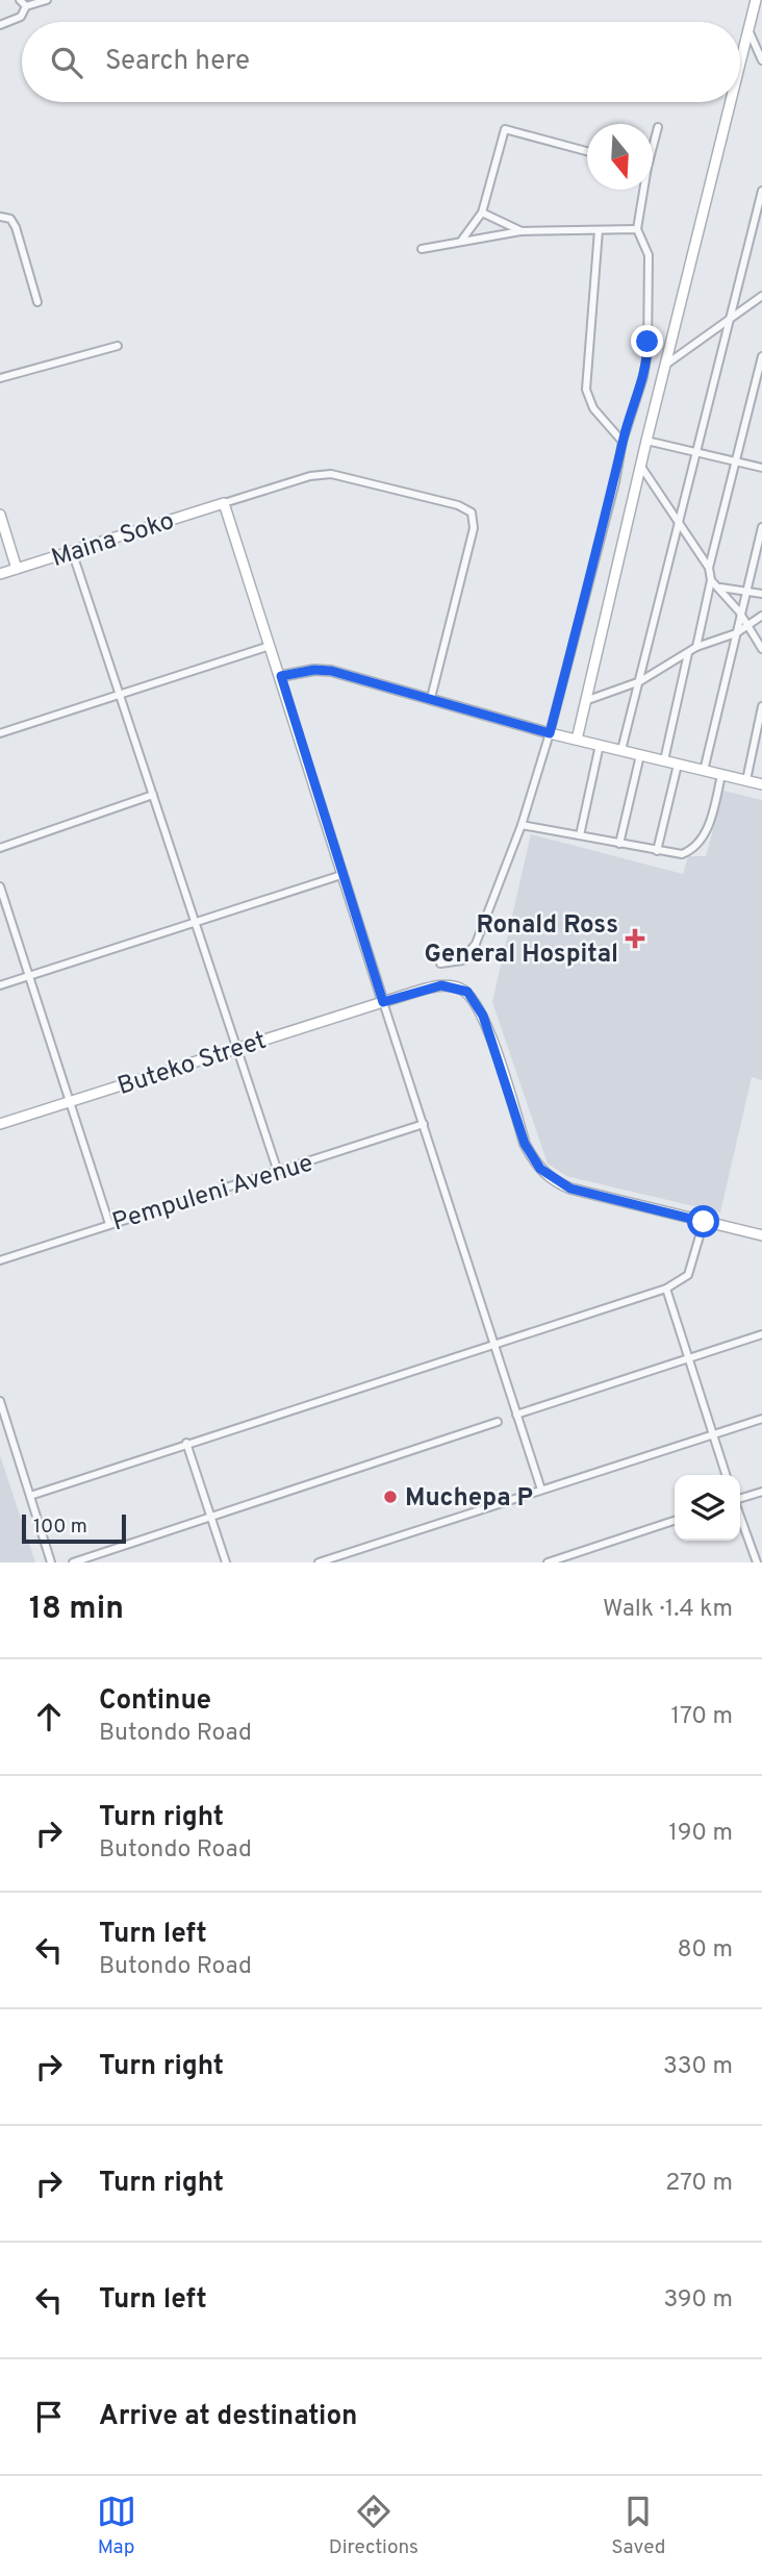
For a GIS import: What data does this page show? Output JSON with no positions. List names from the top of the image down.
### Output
{
  "streets": {
    "street": ["Maina Soko", "Buteko Street", "Pempuleni Avenue"]
  },
  "places": {
    "health": ["Ronald Ross General Hospital"],
    "other": ["Muchepa P"]
  },
  "scale_bar": "100 m",
  "north": "bottom",
  "page": {
    "search": "Search here",
    "scale": "100 m",
    "heading": ["18 min", "Walk · 1.4 km"],
    "list": [
      ["Continue", "Butondo Road", "170 m"],
      ["Turn right", "Butondo Road", "190 m"],
      ["Turn left", "Butondo Road", "80 m"],
      ["Turn right", "330 m"],
      ["Turn right", "270 m"],
      ["Turn left", "390 m"],
      "Arrive at destination"
    ],
    "nav": ["Map", "Directions", "Saved"]
  }
}
